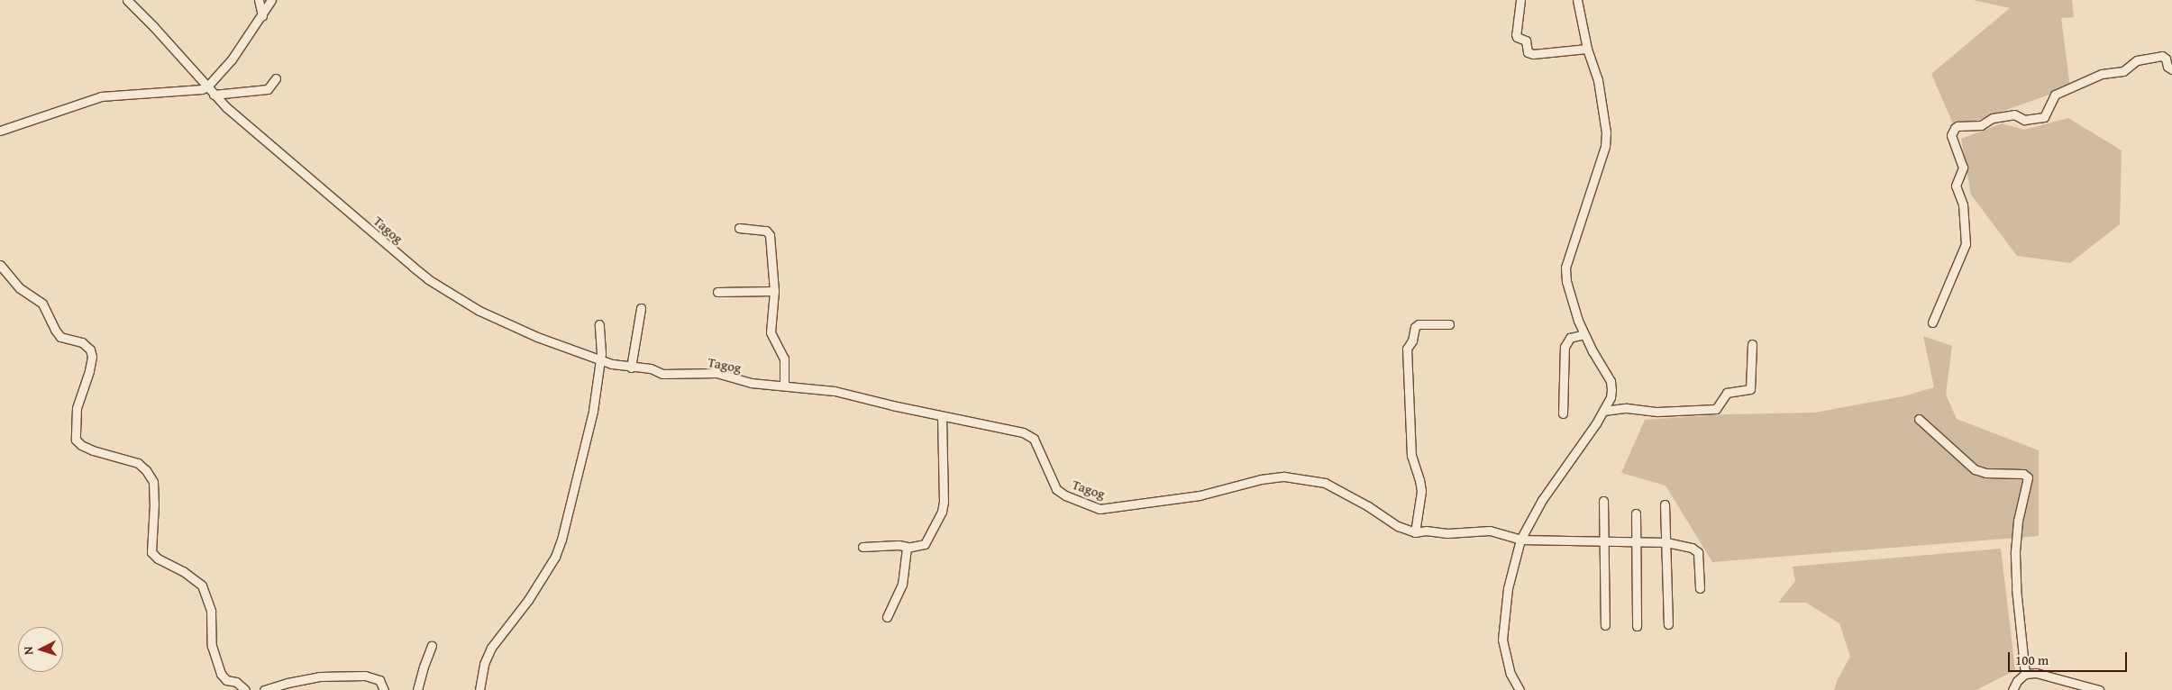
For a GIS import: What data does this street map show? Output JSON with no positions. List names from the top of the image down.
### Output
{
  "streets": {
    "street": ["Tagog"]
  },
  "scale_bar": "100 m",
  "north": "left"
}
